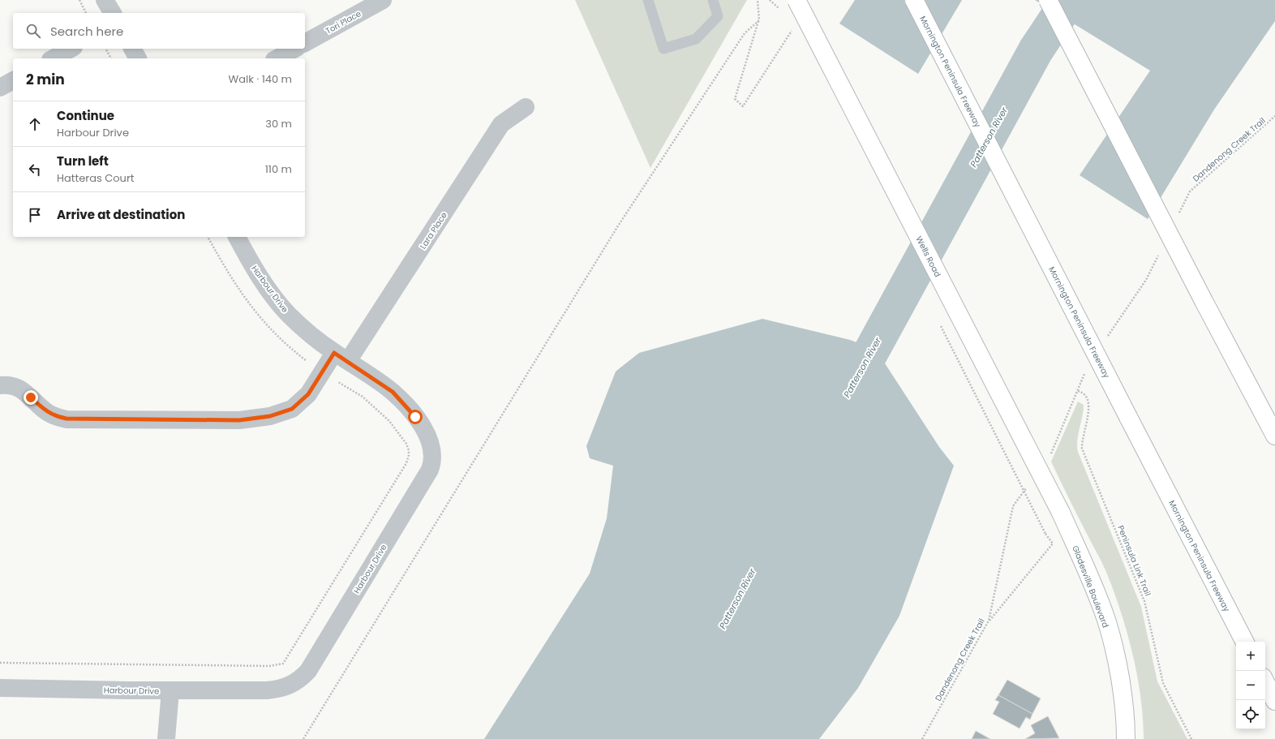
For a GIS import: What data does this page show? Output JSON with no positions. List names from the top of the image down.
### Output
{
  "streets": {
    "main road": ["Mornington Peninsula Freeway", "Wells Road", "Gladesville Boulevard"],
    "street": ["Tori Place", "Lara Place", "Harbour Drive"],
    "path": ["Dandenong Creek Trail", "Peninsula Link Trail"]
  },
  "crossings": [
    ["Lara Place", "Harbour Drive"],
    ["Wells Road", "Gladesville Boulevard"]
  ],
  "water": ["Patterson River"],
  "page": {
    "search": "Search here",
    "heading": ["2 min", "Walk · 140 m"],
    "list": [
      ["Continue", "Harbour Drive", "30 m"],
      ["Turn left", "Hatteras Court", "110 m"],
      "Arrive at destination"
    ],
    "map_buttons": ["+", "−"]
  }
}
